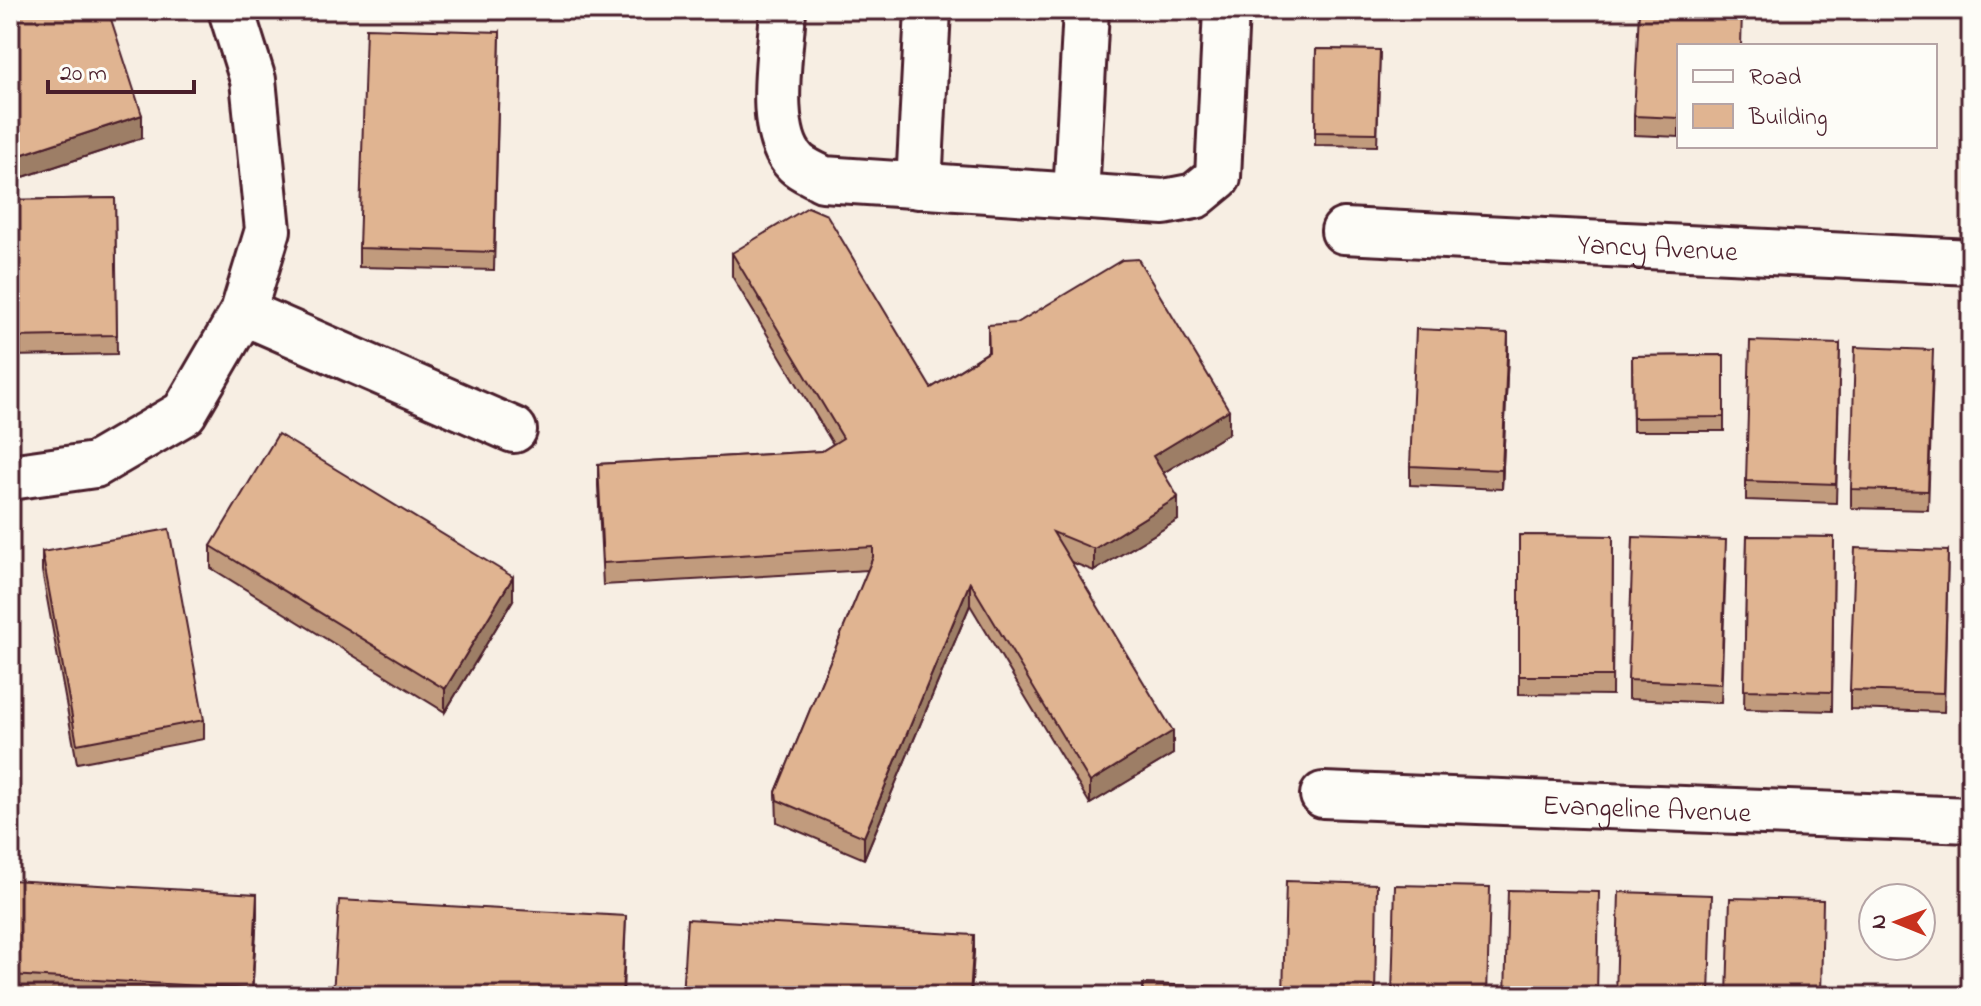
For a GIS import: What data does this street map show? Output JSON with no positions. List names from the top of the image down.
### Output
{
  "streets": {
    "street": ["Yancy Avenue", "Evangeline Avenue"]
  },
  "legend": ["Road", "Building"],
  "scale_bar": "20 m",
  "north": "left"
}
